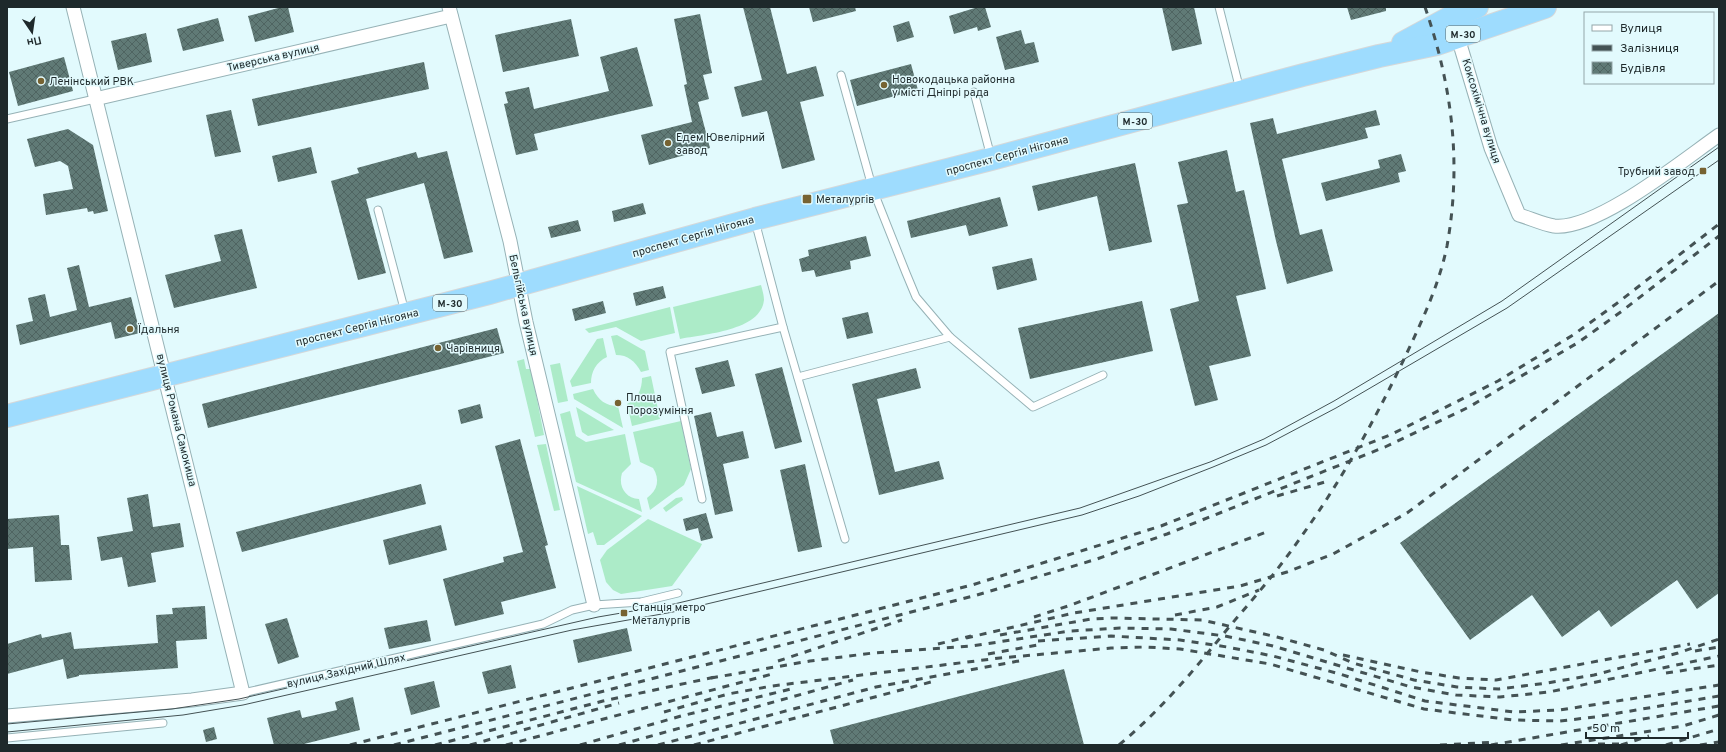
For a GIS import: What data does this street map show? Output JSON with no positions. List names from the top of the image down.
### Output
{
  "streets": {
    "highway": ["М-30", "проспект Сергія Нігояна"],
    "street": [
      "Тиверська вулиця",
      "Коксохімічна вулиця",
      "Бельгійська вулиця",
      "вулиця Романа Самокиша",
      "вулиця Західний Шлях"
    ]
  },
  "crossings": [
    ["Тиверська вулиця", "Бельгійська вулиця"],
    ["Тиверська вулиця", "вулиця Романа Самокиша"],
    ["Коксохімічна вулиця", "проспект Сергія Нігояна"],
    ["проспект Сергія Нігояна", "Бельгійська вулиця"],
    ["проспект Сергія Нігояна", "вулиця Романа Самокиша"],
    ["Бельгійська вулиця", "вулиця Західний Шлях"],
    ["вулиця Романа Самокиша", "вулиця Західний Шлях"]
  ],
  "places": {
    "other": [
      "Ленінський РВК",
      "Новокодацька районна у місті Дніпрі рада",
      "Едем Ювелірний завод",
      "Їдальня",
      "Чарівниця",
      "Площа Порозуміння"
    ],
    "transit": ["Трубний завод", "Металургів", "Станція метро Металургів"]
  },
  "legend": ["Вулиця", "Залізниця", "Будівля"],
  "scale_bar": "50 m",
  "north": "bottom"
}
